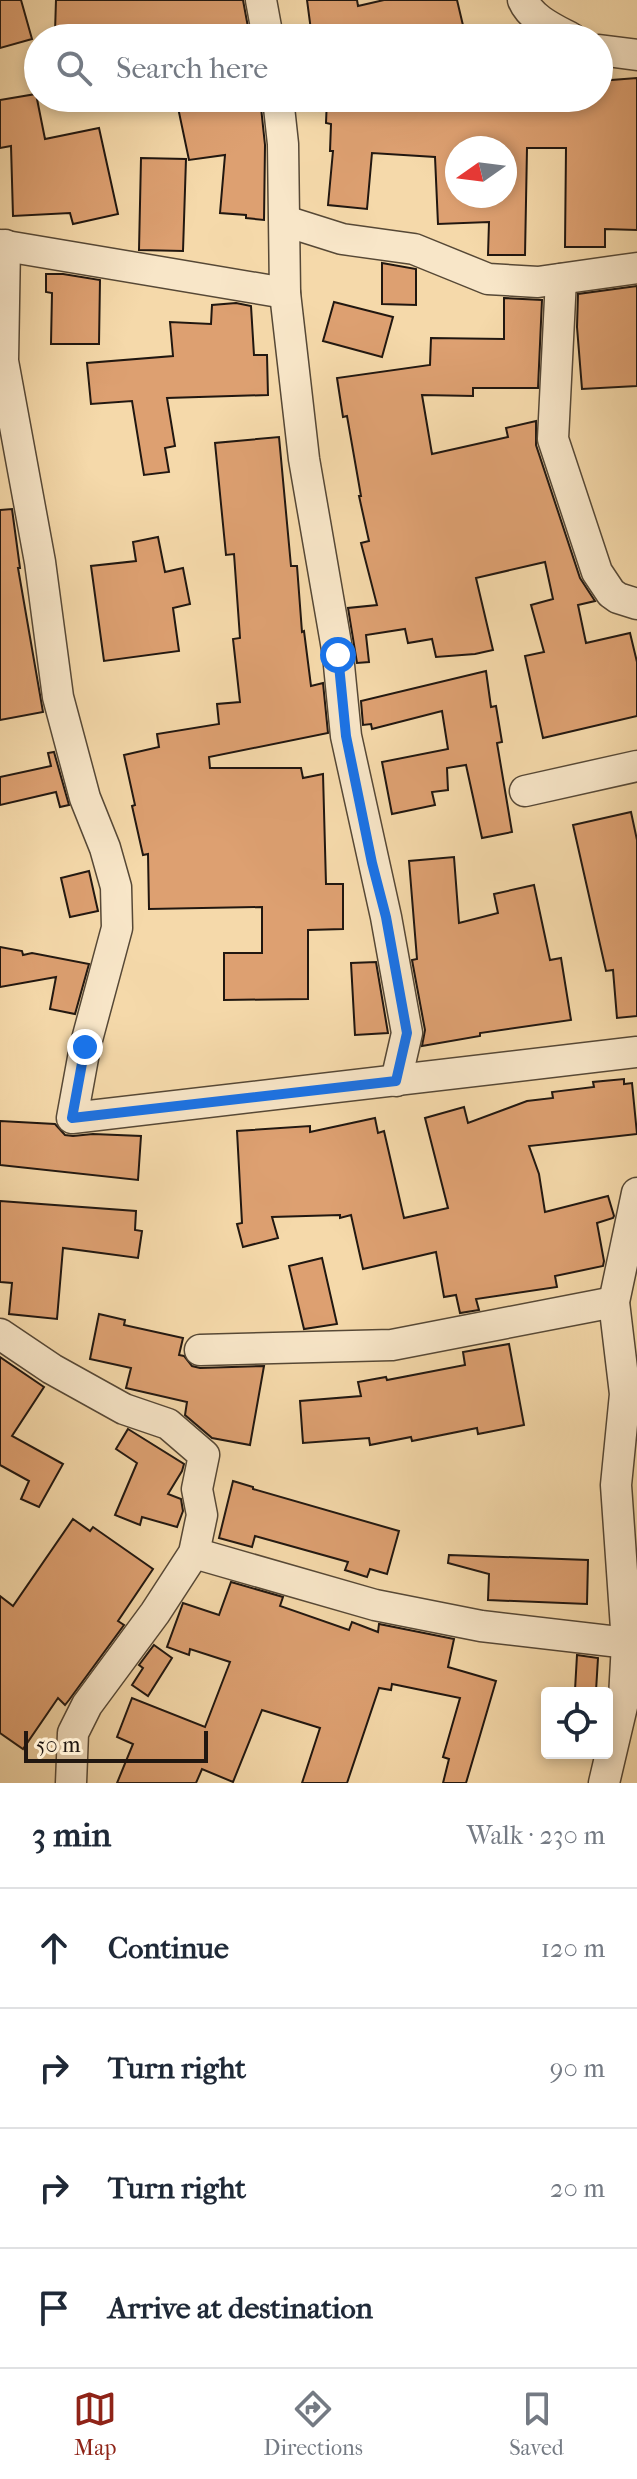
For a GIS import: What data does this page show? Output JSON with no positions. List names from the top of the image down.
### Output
{
  "scale_bar": "50 m",
  "north": "left",
  "page": {
    "search": "Search here",
    "scale": "50 m",
    "heading": ["3 min", "Walk · 230 m"],
    "list": [
      ["Continue", "120 m"],
      ["Turn right", "90 m"],
      ["Turn right", "20 m"],
      "Arrive at destination"
    ],
    "nav": ["Map", "Directions", "Saved"]
  }
}
